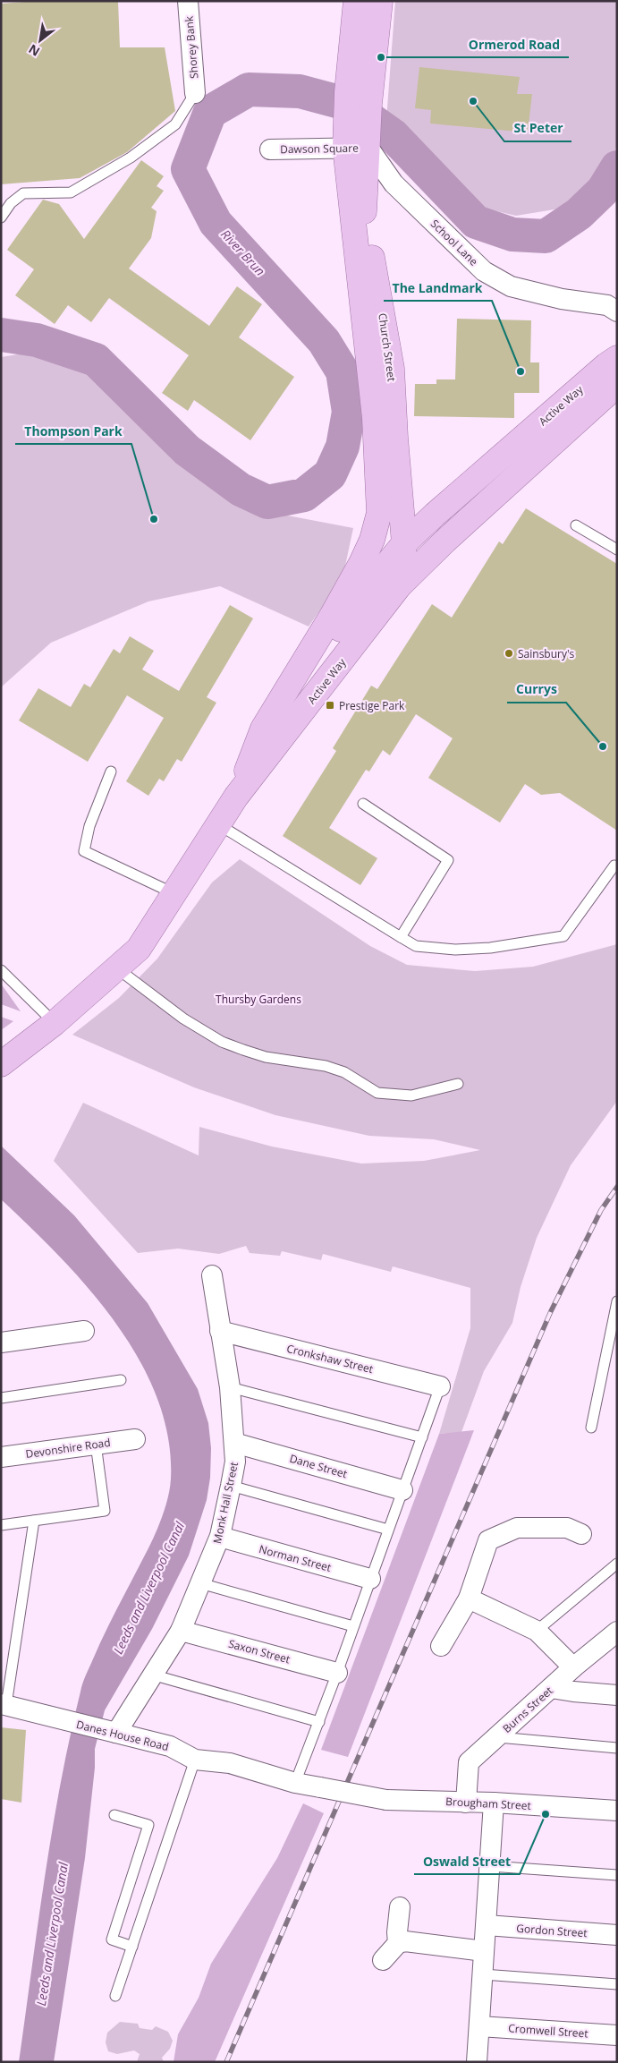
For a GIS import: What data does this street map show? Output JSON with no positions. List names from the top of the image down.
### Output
{
  "streets": {
    "main road": ["Church Street", "Active Way"],
    "street": [
      "Shorey Bank",
      "Dawson Square",
      "School Lane",
      "Cronkshaw Street",
      "Devonshire Road",
      "Dane Street",
      "Monk Hall Street",
      "Norman Street",
      "Saxon Street",
      "Burns Street",
      "Danes House Road",
      "Brougham Street",
      "Gordon Street",
      "Cromwell Street"
    ]
  },
  "crossings": [
    ["Dawson Square", "School Lane"],
    ["Dawson Square", "Church Street"],
    ["School Lane", "Church Street"],
    ["Church Street", "Active Way"],
    ["Cronkshaw Street", "Monk Hall Street"],
    ["Dane Street", "Monk Hall Street"],
    ["Monk Hall Street", "Norman Street"],
    ["Monk Hall Street", "Saxon Street"],
    ["Monk Hall Street", "Danes House Road"],
    ["Burns Street", "Brougham Street"],
    ["Danes House Road", "Brougham Street"]
  ],
  "water": ["River Brun", "Leeds and Liverpool Canal"],
  "parks": ["Thursby Gardens"],
  "places": {
    "other": [
      "Ormerod Road",
      "St Peter",
      "The Landmark",
      "Thompson Park",
      "Sainsbury's",
      "Currys",
      "Oswald Street"
    ],
    "transit": ["Prestige Park"]
  },
  "north": "bottom left"
}
